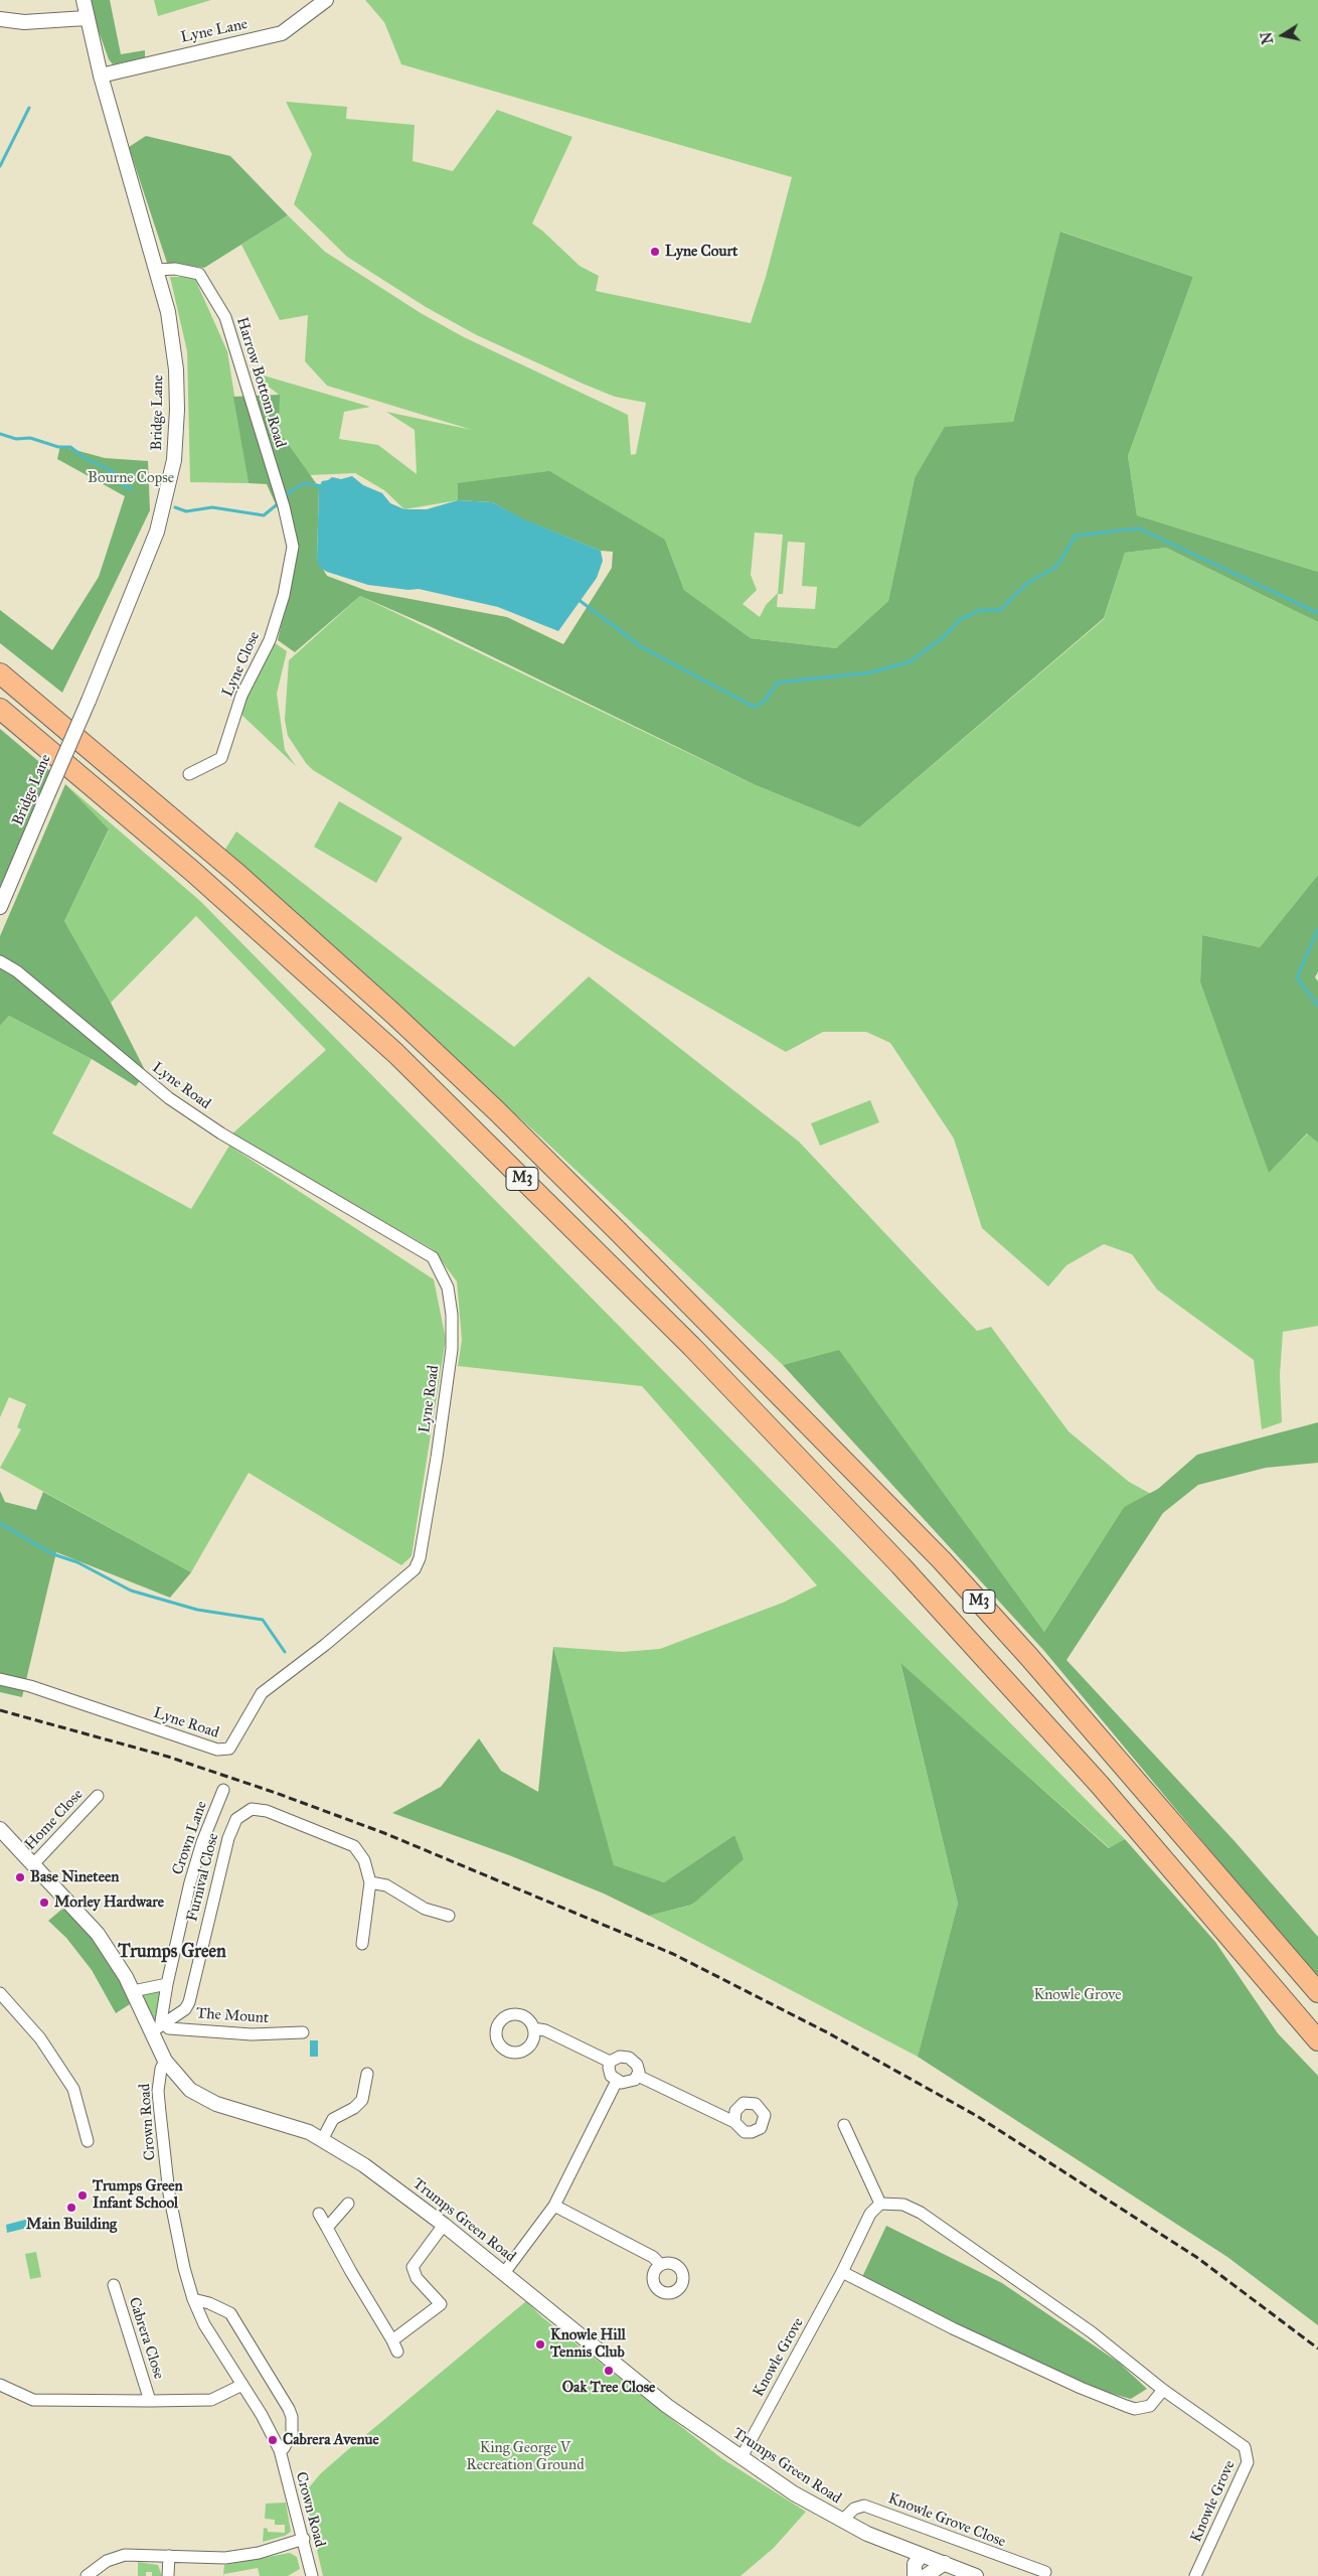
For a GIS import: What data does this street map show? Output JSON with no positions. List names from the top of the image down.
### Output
{
  "streets": {
    "highway": ["M3"],
    "street": [
      "Lyne Lane",
      "Harrow Bottom Road",
      "Bridge Lane",
      "Lyne Close",
      "Lyne Road",
      "Home Close",
      "Crown Lane",
      "Furnival Close",
      "The Mount",
      "Crown Road",
      "Trumps Green Road",
      "Cabrera Close",
      "Knowle Grove",
      "Knowle Grove Close"
    ]
  },
  "crossings": [
    ["Lyne Lane", "Bridge Lane"],
    ["Harrow Bottom Road", "Bridge Lane"],
    ["Harrow Bottom Road", "Lyne Close"],
    ["Home Close", "Trumps Green Road"],
    ["Crown Lane", "Furnival Close"],
    ["Crown Lane", "The Mount"],
    ["Crown Lane", "Trumps Green Road"],
    ["Furnival Close", "The Mount"],
    ["Furnival Close", "Trumps Green Road"],
    ["The Mount", "Trumps Green Road"],
    ["Crown Road", "Trumps Green Road"],
    ["Trumps Green Road", "Knowle Grove"],
    ["Trumps Green Road", "Knowle Grove Close"]
  ],
  "districts": ["Trumps Green"],
  "parks": ["Bourne Copse", "Knowle Grove", "King George V Recreation Ground"],
  "places": [
    "Lyne Court",
    "Base Nineteen",
    "Morley Hardware",
    "Trumps Green Infant School",
    "Main Building",
    "Knowle Hill Tennis Club",
    "Oak Tree Close",
    "Cabrera Avenue"
  ],
  "north": "left"
}
